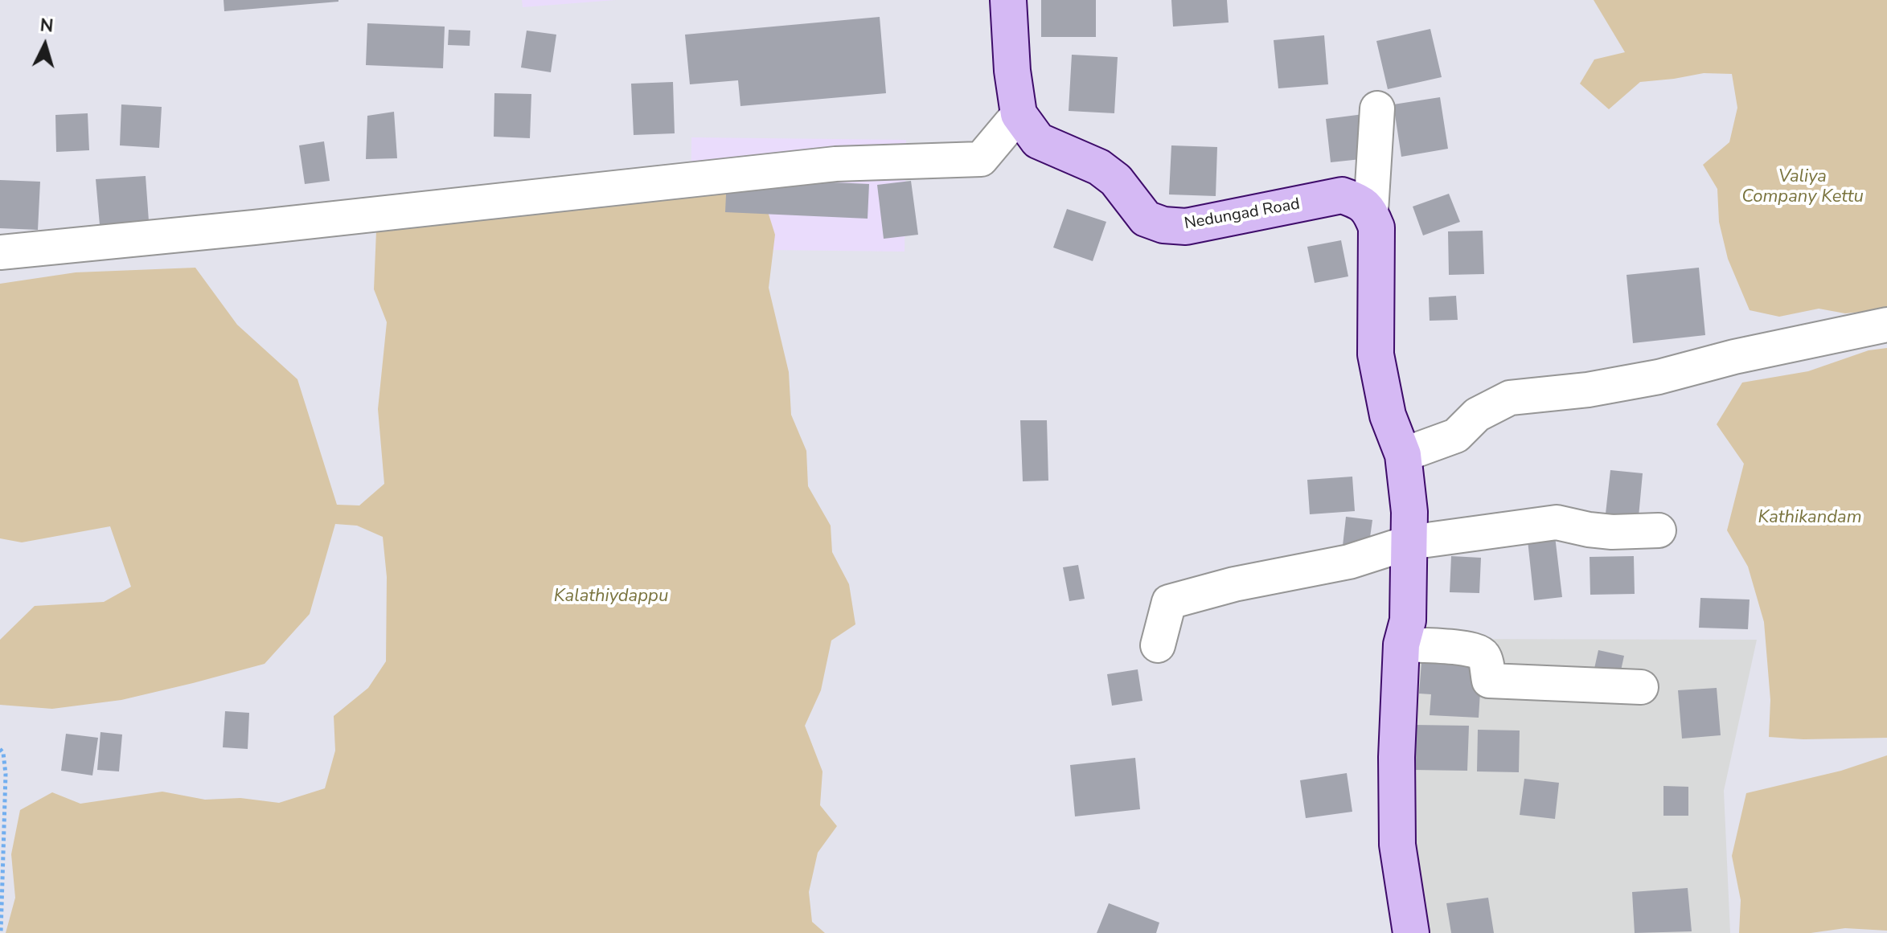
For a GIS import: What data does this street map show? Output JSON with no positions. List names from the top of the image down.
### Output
{
  "streets": {
    "main road": ["Nedungad Road"]
  },
  "water": ["Valiya Company Kettu", "Kathikandam", "Kalathiydappu"],
  "north": "top"
}
